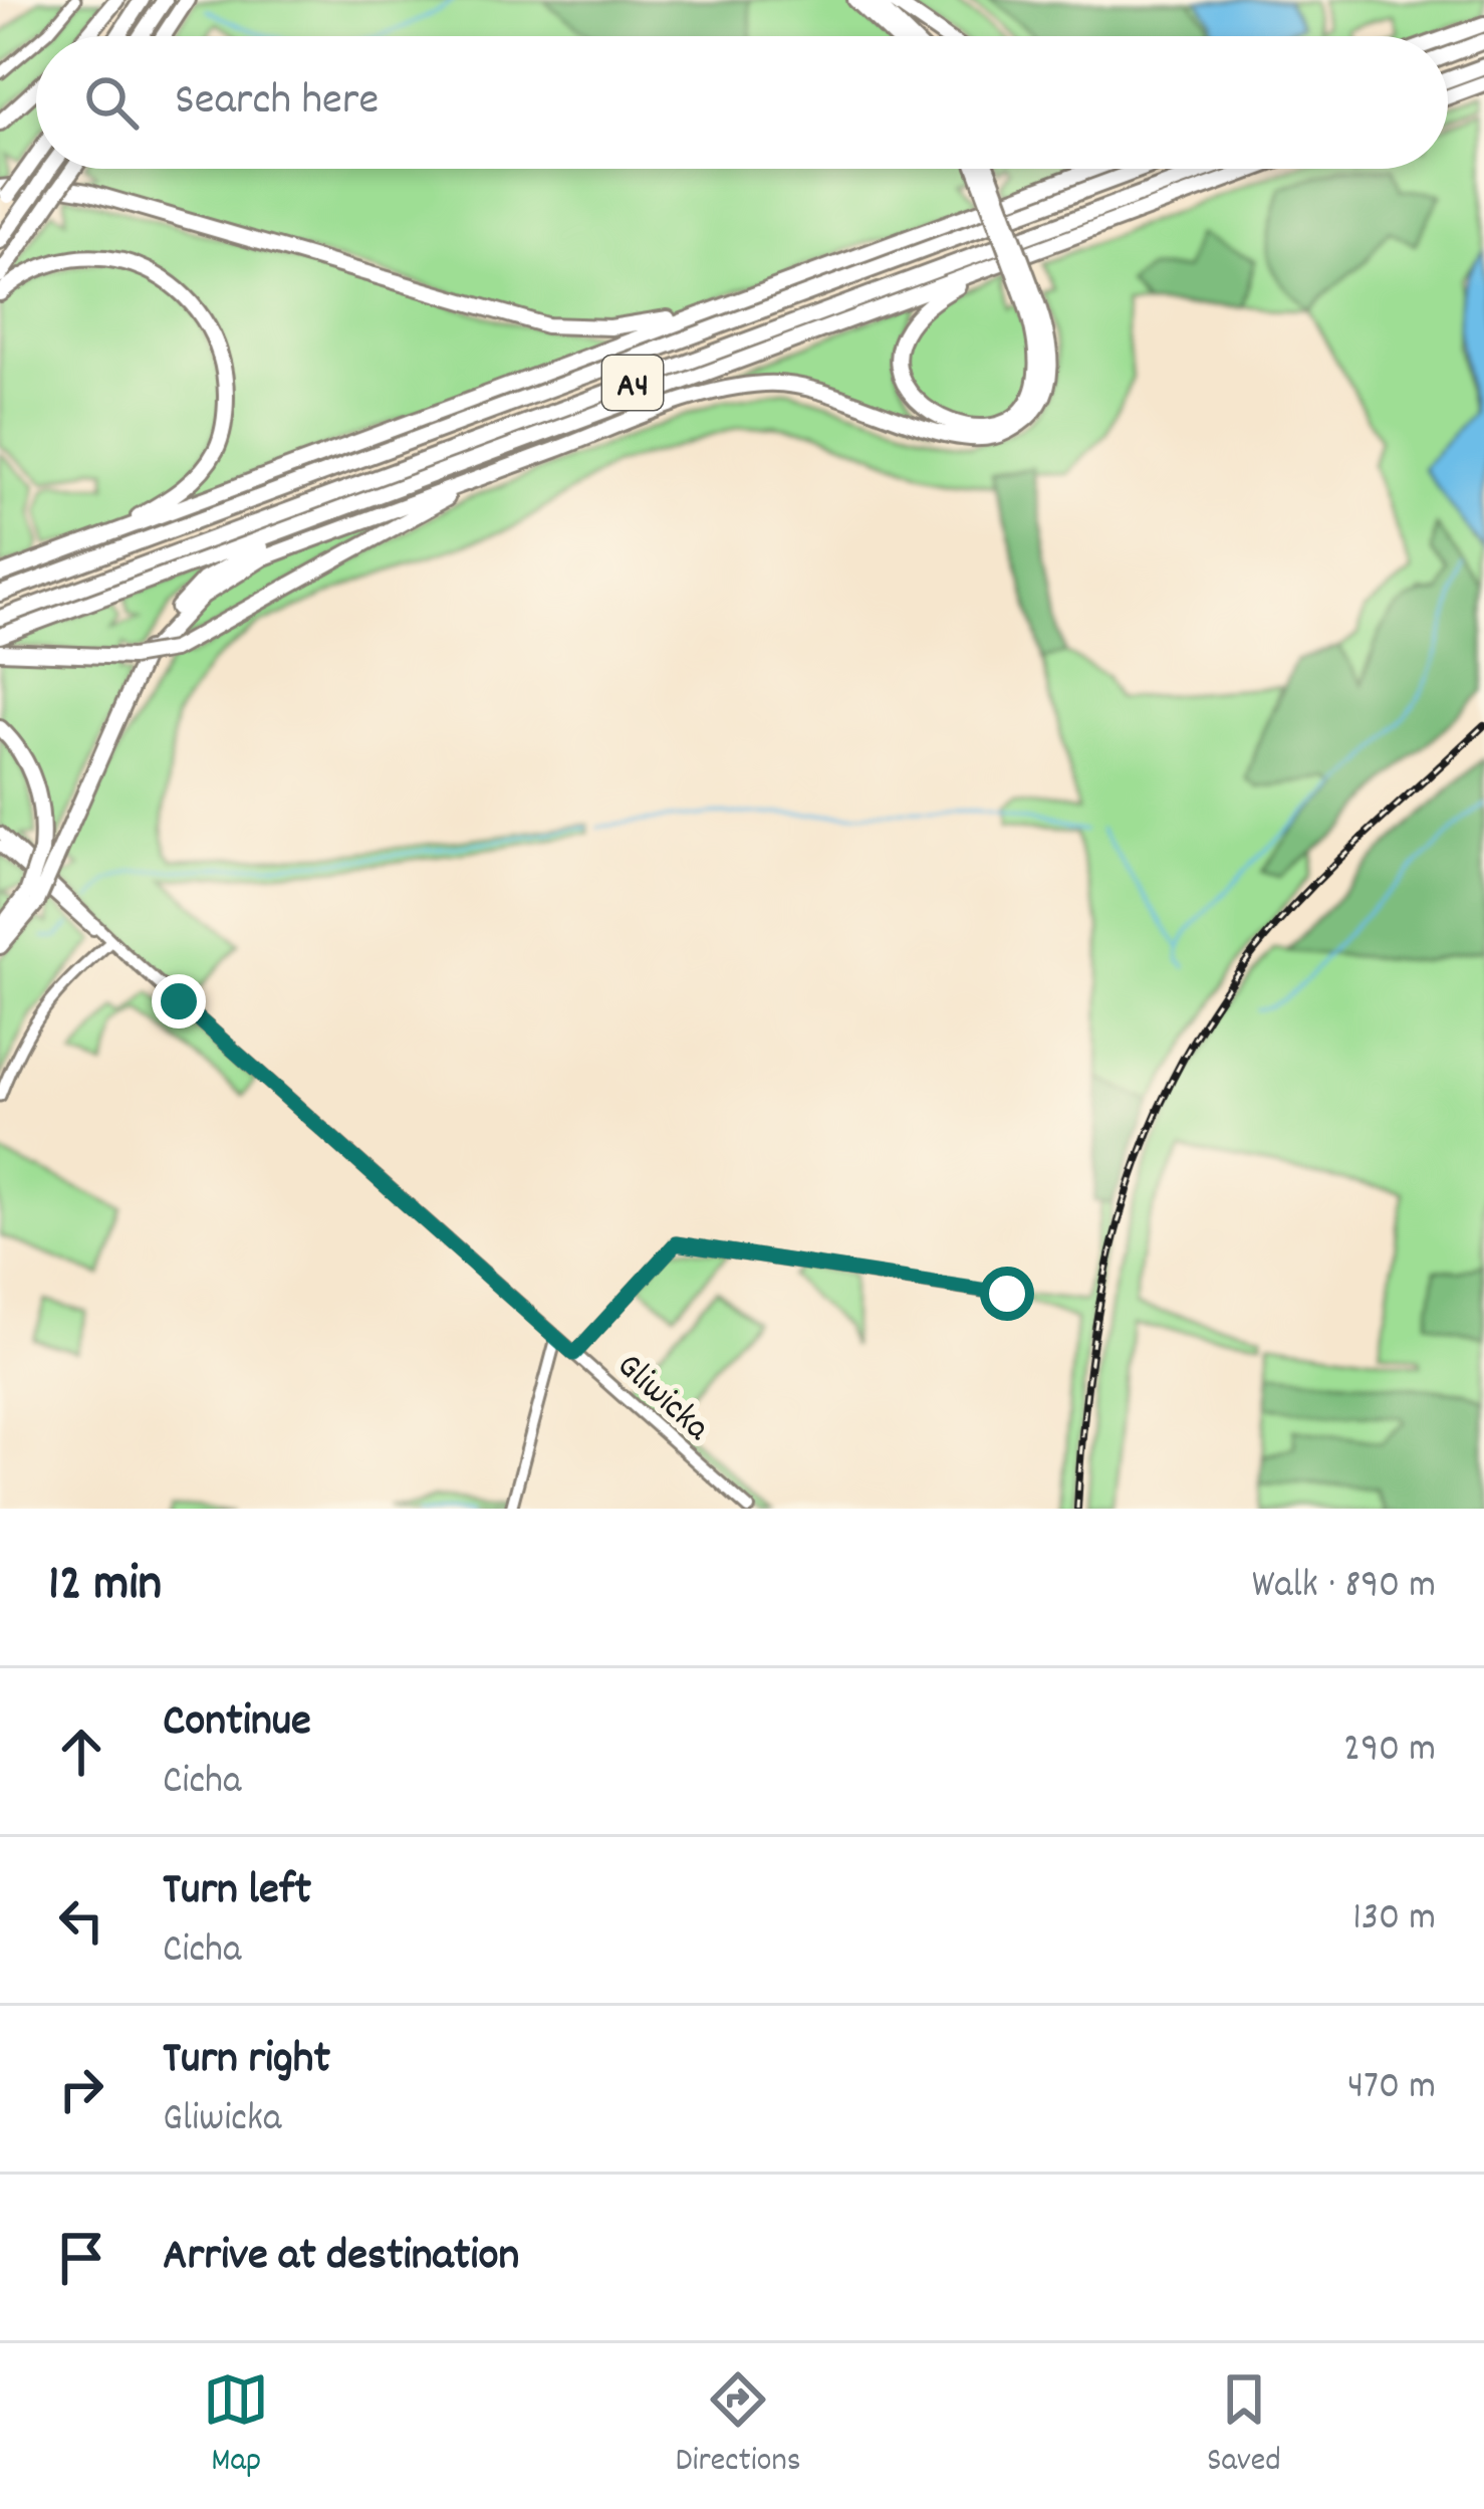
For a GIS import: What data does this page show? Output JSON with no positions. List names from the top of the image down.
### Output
{
  "streets": {
    "highway": ["A4"],
    "main road": ["Gliwicka"]
  },
  "page": {
    "search": "Search here",
    "heading": ["12 min", "Walk · 890 m"],
    "list": [
      ["Continue", "Cicha", "290 m"],
      ["Turn left", "Cicha", "130 m"],
      ["Turn right", "Gliwicka", "470 m"],
      "Arrive at destination"
    ],
    "nav": ["Map", "Directions", "Saved"]
  }
}
